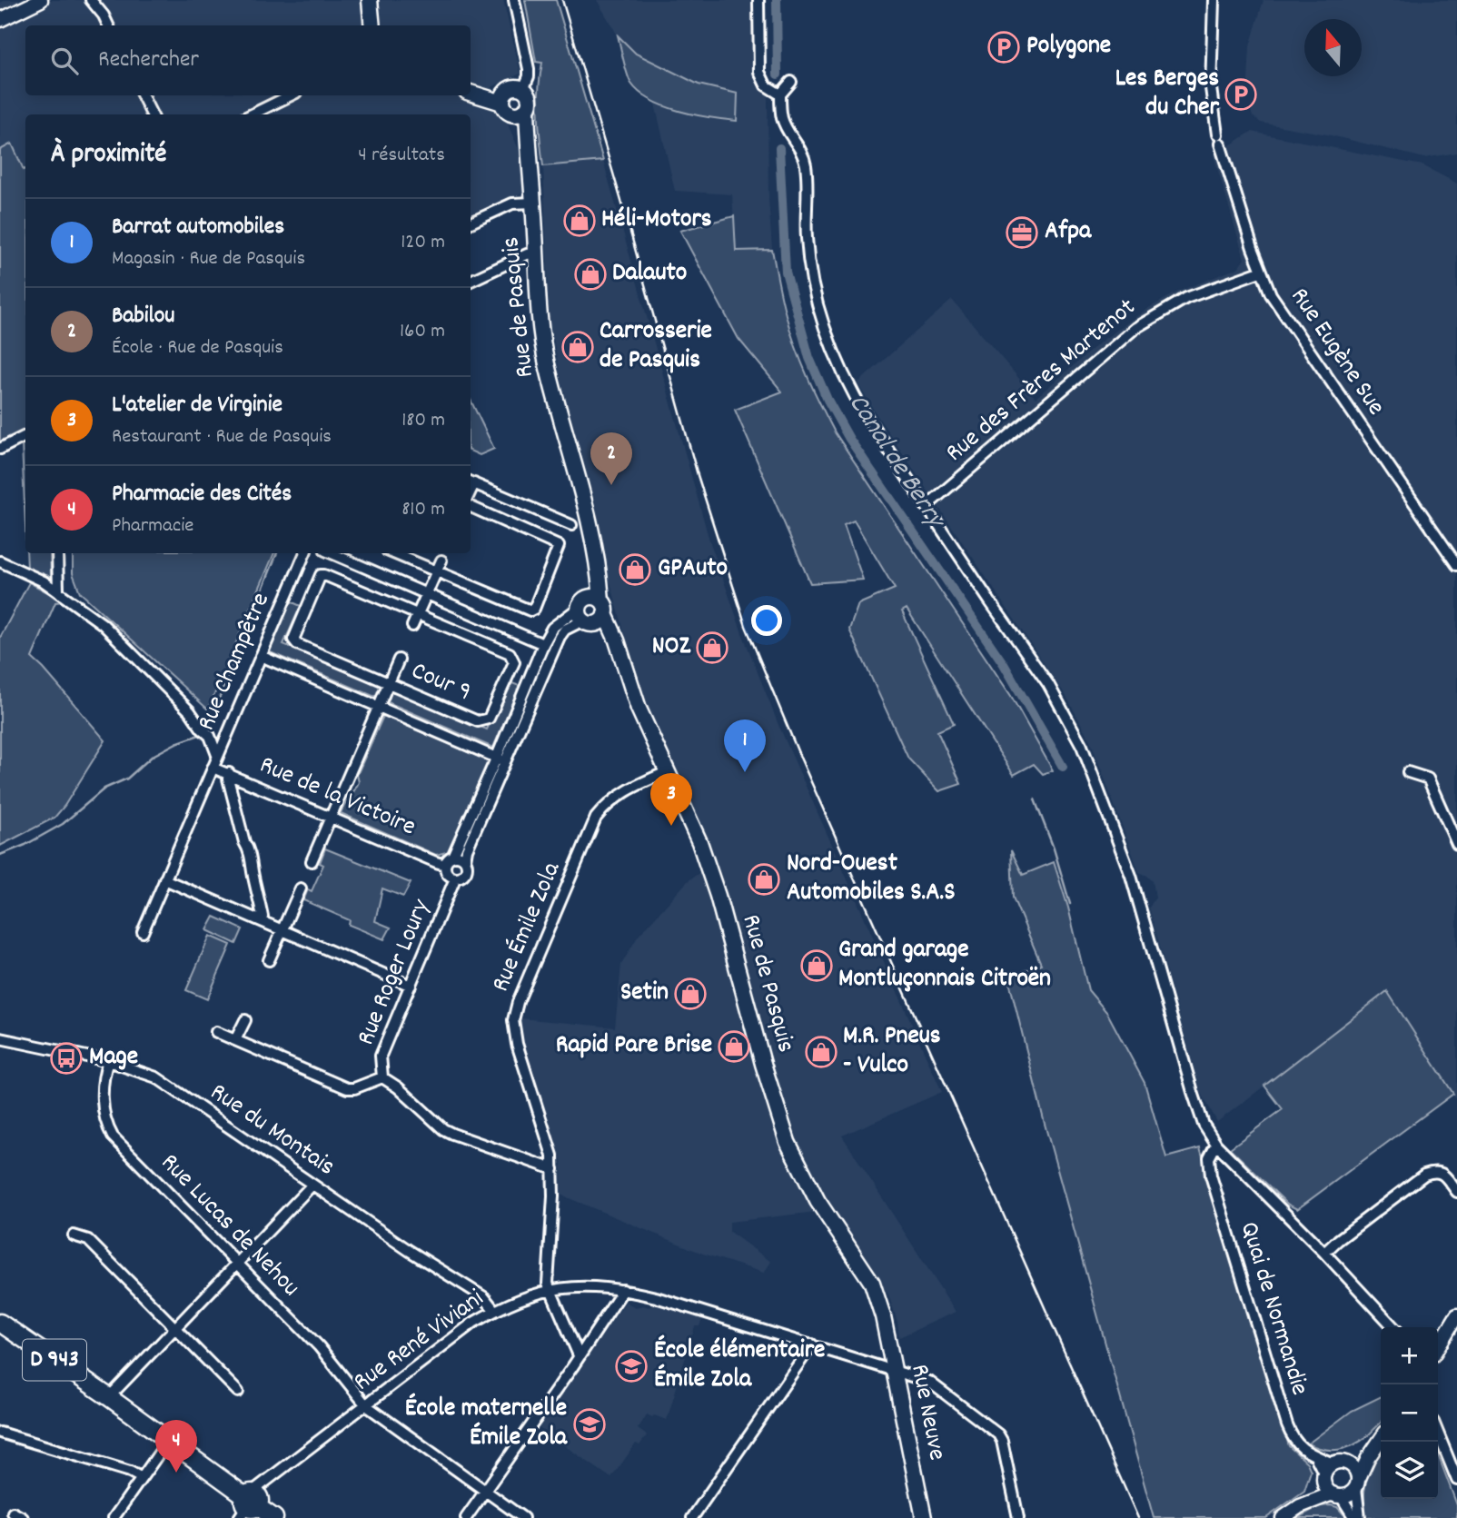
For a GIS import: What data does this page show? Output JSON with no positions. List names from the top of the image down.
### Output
{
  "streets": {
    "main road": ["Rue de Pasquis", "D 943", "Rue Neuve"],
    "street": [
      "Rue Eugène Sue",
      "Rue des Frères Martenot",
      "Rue Champêtre",
      "Cour 9",
      "Rue de la Victoire",
      "Rue Émile Zola",
      "Rue Roger Loury",
      "Rue du Montais",
      "Rue Lucas de Nehou",
      "Quai de Normandie",
      "Rue René Viviani"
    ]
  },
  "crossings": [
    ["Rue de Pasquis", "Rue Émile Zola"],
    ["Rue de Pasquis", "Rue Roger Loury"],
    ["Rue de Pasquis", "Rue Neuve"],
    ["Rue Eugène Sue", "Rue des Frères Martenot"],
    ["Rue Champêtre", "Rue de la Victoire"],
    ["Rue de la Victoire", "Rue Roger Loury"],
    ["Rue Émile Zola", "Rue Roger Loury"],
    ["Rue Émile Zola", "Rue René Viviani"],
    ["Rue du Montais", "Rue Lucas de Nehou"],
    ["Rue du Montais", "Rue René Viviani"],
    ["Rue Lucas de Nehou", "Rue René Viviani"],
    ["Rue René Viviani", "D 943"],
    ["Rue René Viviani", "Rue Neuve"]
  ],
  "water": ["Canal de Berry"],
  "places": {
    "parking": ["Polygone", "Les Berges du Cher"],
    "shop": [
      "Héli-Motors",
      "Dalauto",
      "Carrosserie de Pasquis",
      "GPAuto",
      "NOZ",
      "Nord-Ouest Automobiles S.A.S",
      "Grand garage Montluçonnais Citroën",
      "Setin",
      "Rapid Pare Brise",
      "M.R. Pneus - Vulco"
    ],
    "office": ["Afpa"],
    "bus stop": ["Mage"],
    "school or university": ["École élémentaire Émile Zola", "École maternelle Émile Zola"]
  },
  "north": "top",
  "page": {
    "search": "Rechercher",
    "heading": ["À proximité", "4 résultats"],
    "list": [
      {
        "mark": "1",
        "name": "Barrat automobiles",
        "note": "Magasin · Rue de Pasquis",
        "value": "120 m"
      },
      {
        "mark": "2",
        "name": "Babilou",
        "note": "École · Rue de Pasquis",
        "value": "160 m"
      },
      {
        "mark": "3",
        "name": "L'atelier de Virginie",
        "note": "Restaurant · Rue de Pasquis",
        "value": "180 m"
      },
      {
        "mark": "4",
        "name": "Pharmacie des Cités",
        "note": "Pharmacie",
        "value": "810 m"
      }
    ],
    "pins": [
      "2",
      "1",
      "3",
      "4"
    ],
    "map_buttons": ["+", "−"]
  }
}
